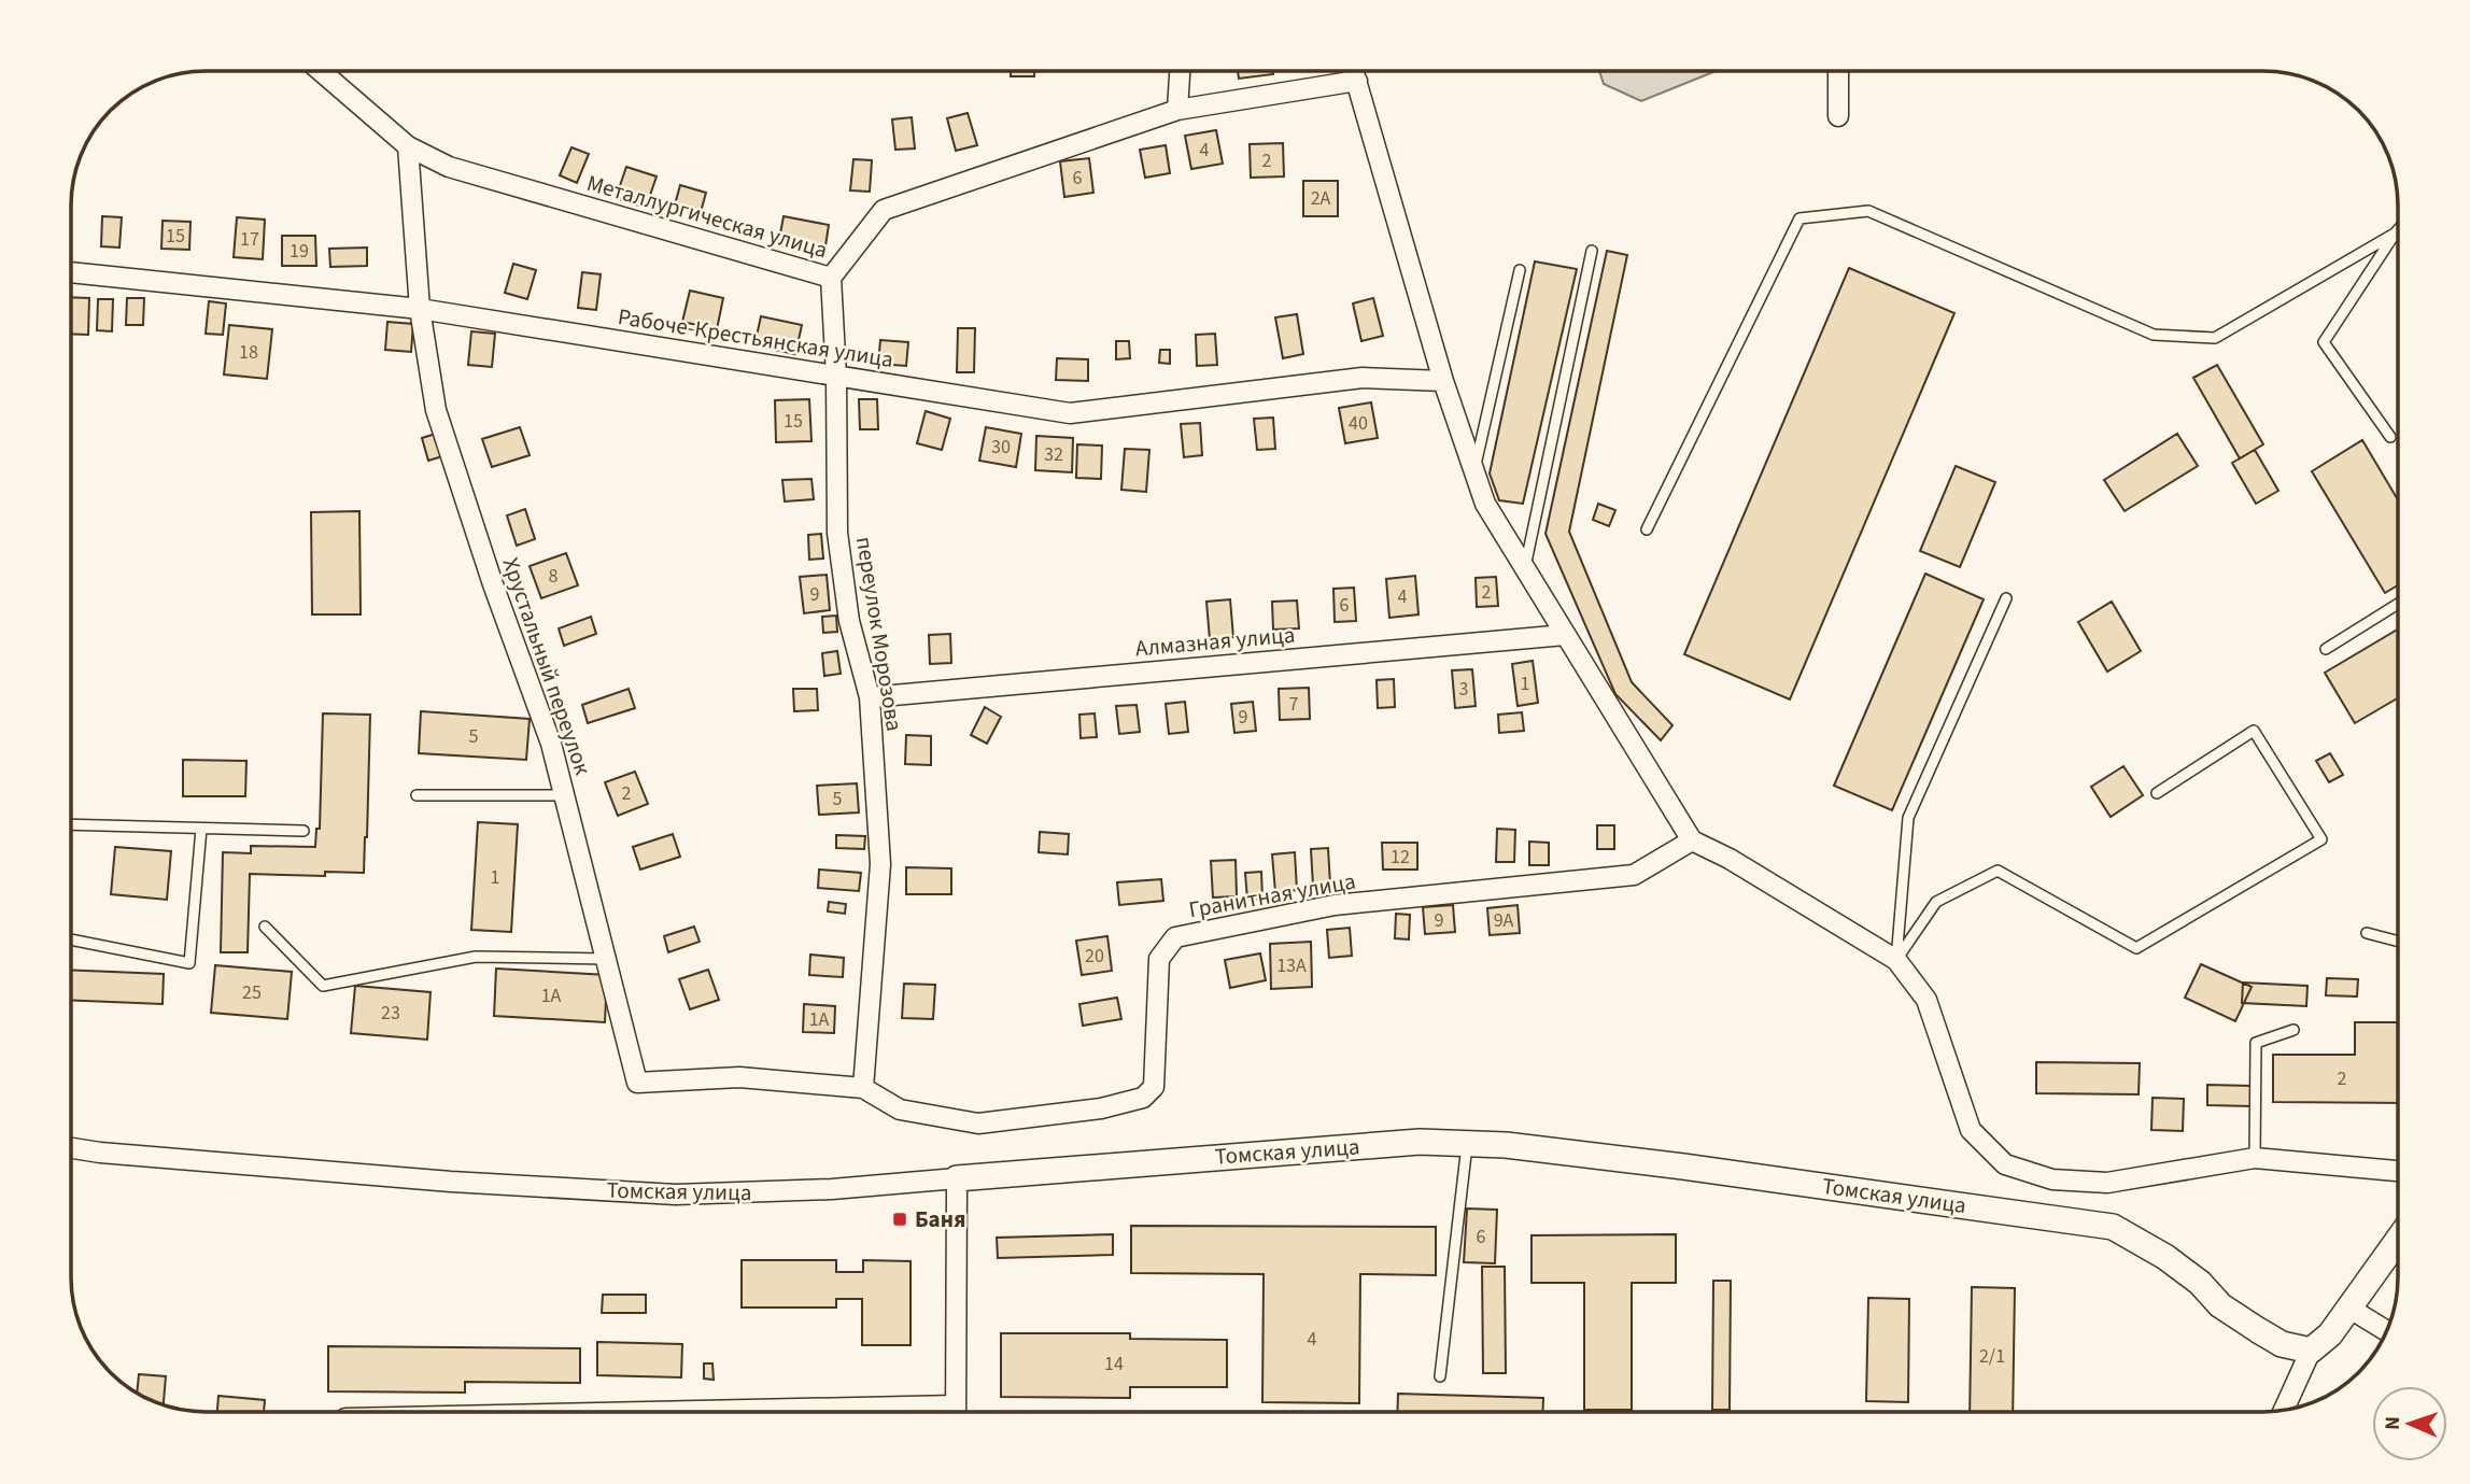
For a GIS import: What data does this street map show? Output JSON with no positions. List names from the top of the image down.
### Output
{
  "streets": {
    "street": [
      "Металлургическая улица",
      "Рабоче-Крестьянская улица",
      "переулок Морозова",
      "Алмазная улица",
      "Хрустальный переулок",
      "Гранитная улица",
      "Томская улица"
    ]
  },
  "crossings": [
    ["Металлургическая улица", "переулок Морозова"],
    ["Металлургическая улица", "Хрустальный переулок"],
    ["Рабоче-Крестьянская улица", "переулок Морозова"],
    ["Рабоче-Крестьянская улица", "Хрустальный переулок"],
    ["переулок Морозова", "Алмазная улица"],
    ["переулок Морозова", "Гранитная улица"],
    ["Хрустальный переулок", "Гранитная улица"]
  ],
  "places": {
    "transit": ["Баня"]
  },
  "house_numbers": [
    "4",
    "2",
    "6",
    "2А",
    "15",
    "17",
    "19",
    "18",
    "15",
    "40",
    "30",
    "32",
    "8",
    "2",
    "9",
    "4",
    "6",
    "1",
    "3",
    "7",
    "9",
    "5",
    "2",
    "5",
    "12",
    "1",
    "9",
    "9А",
    "20",
    "13А",
    "25",
    "1А",
    "23",
    "1А",
    "2",
    "6",
    "4",
    "2/1",
    "14"
  ],
  "north": "left"
}
